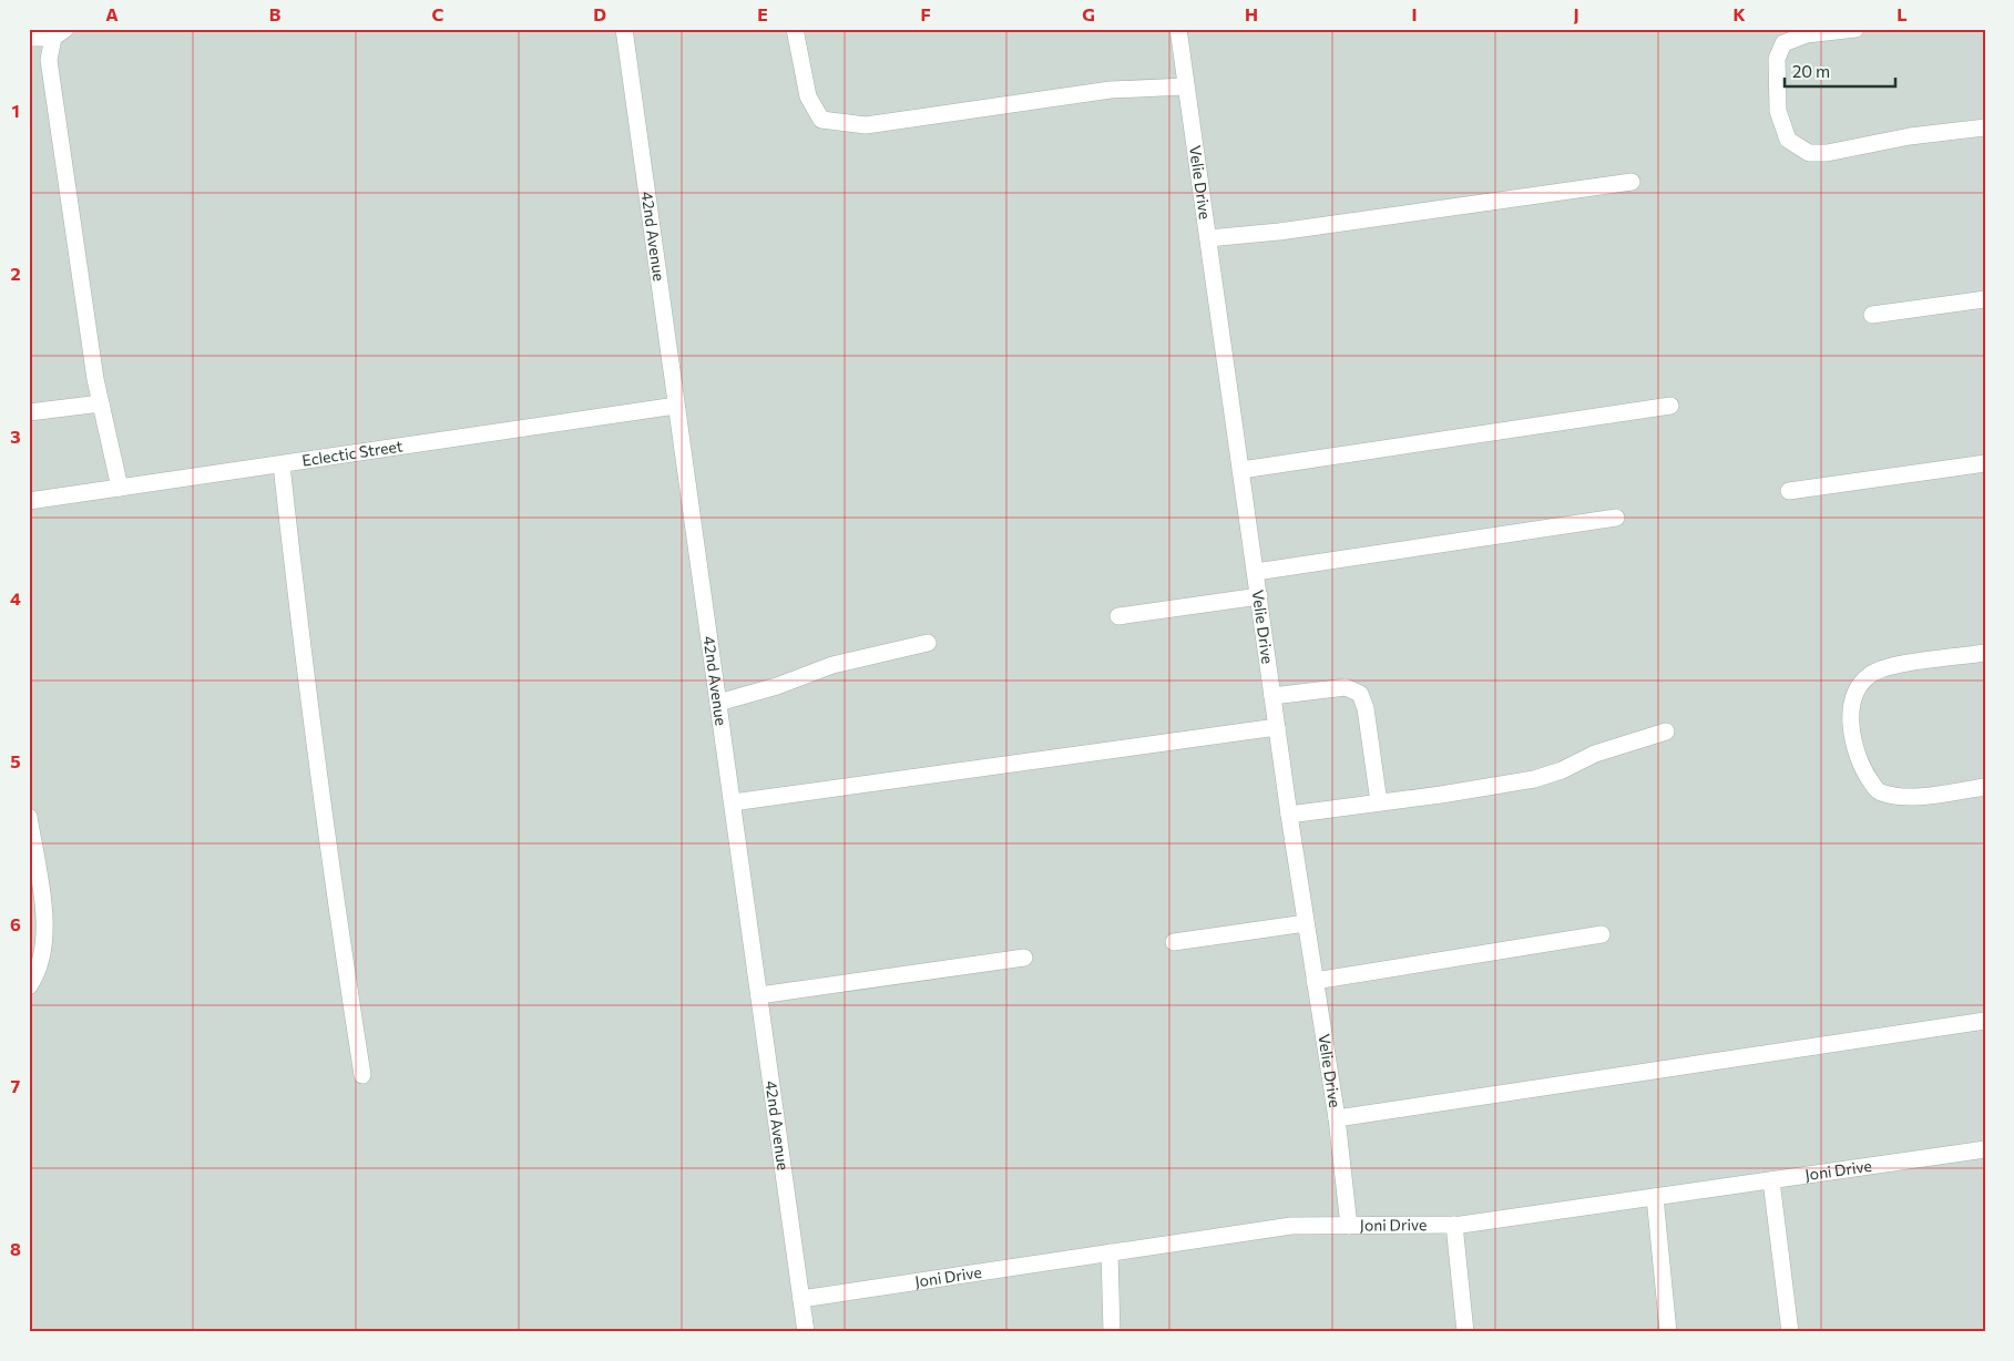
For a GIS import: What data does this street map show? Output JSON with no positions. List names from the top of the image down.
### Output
{
  "streets": {
    "street": [
      "Velie Drive",
      "42nd Avenue",
      "Eclectic Street",
      "Joni Drive"
    ]
  },
  "crossings": [
    ["Velie Drive", "Joni Drive"],
    ["42nd Avenue", "Eclectic Street"],
    ["42nd Avenue", "Joni Drive"]
  ],
  "scale_bar": "20 m",
  "grid": {
    "columns": [
      "A",
      "B",
      "C",
      "D",
      "E",
      "F",
      "G",
      "H",
      "I",
      "J",
      "K",
      "L"
    ],
    "rows": [
      "1",
      "2",
      "3",
      "4",
      "5",
      "6",
      "7",
      "8"
    ]
  }
}
